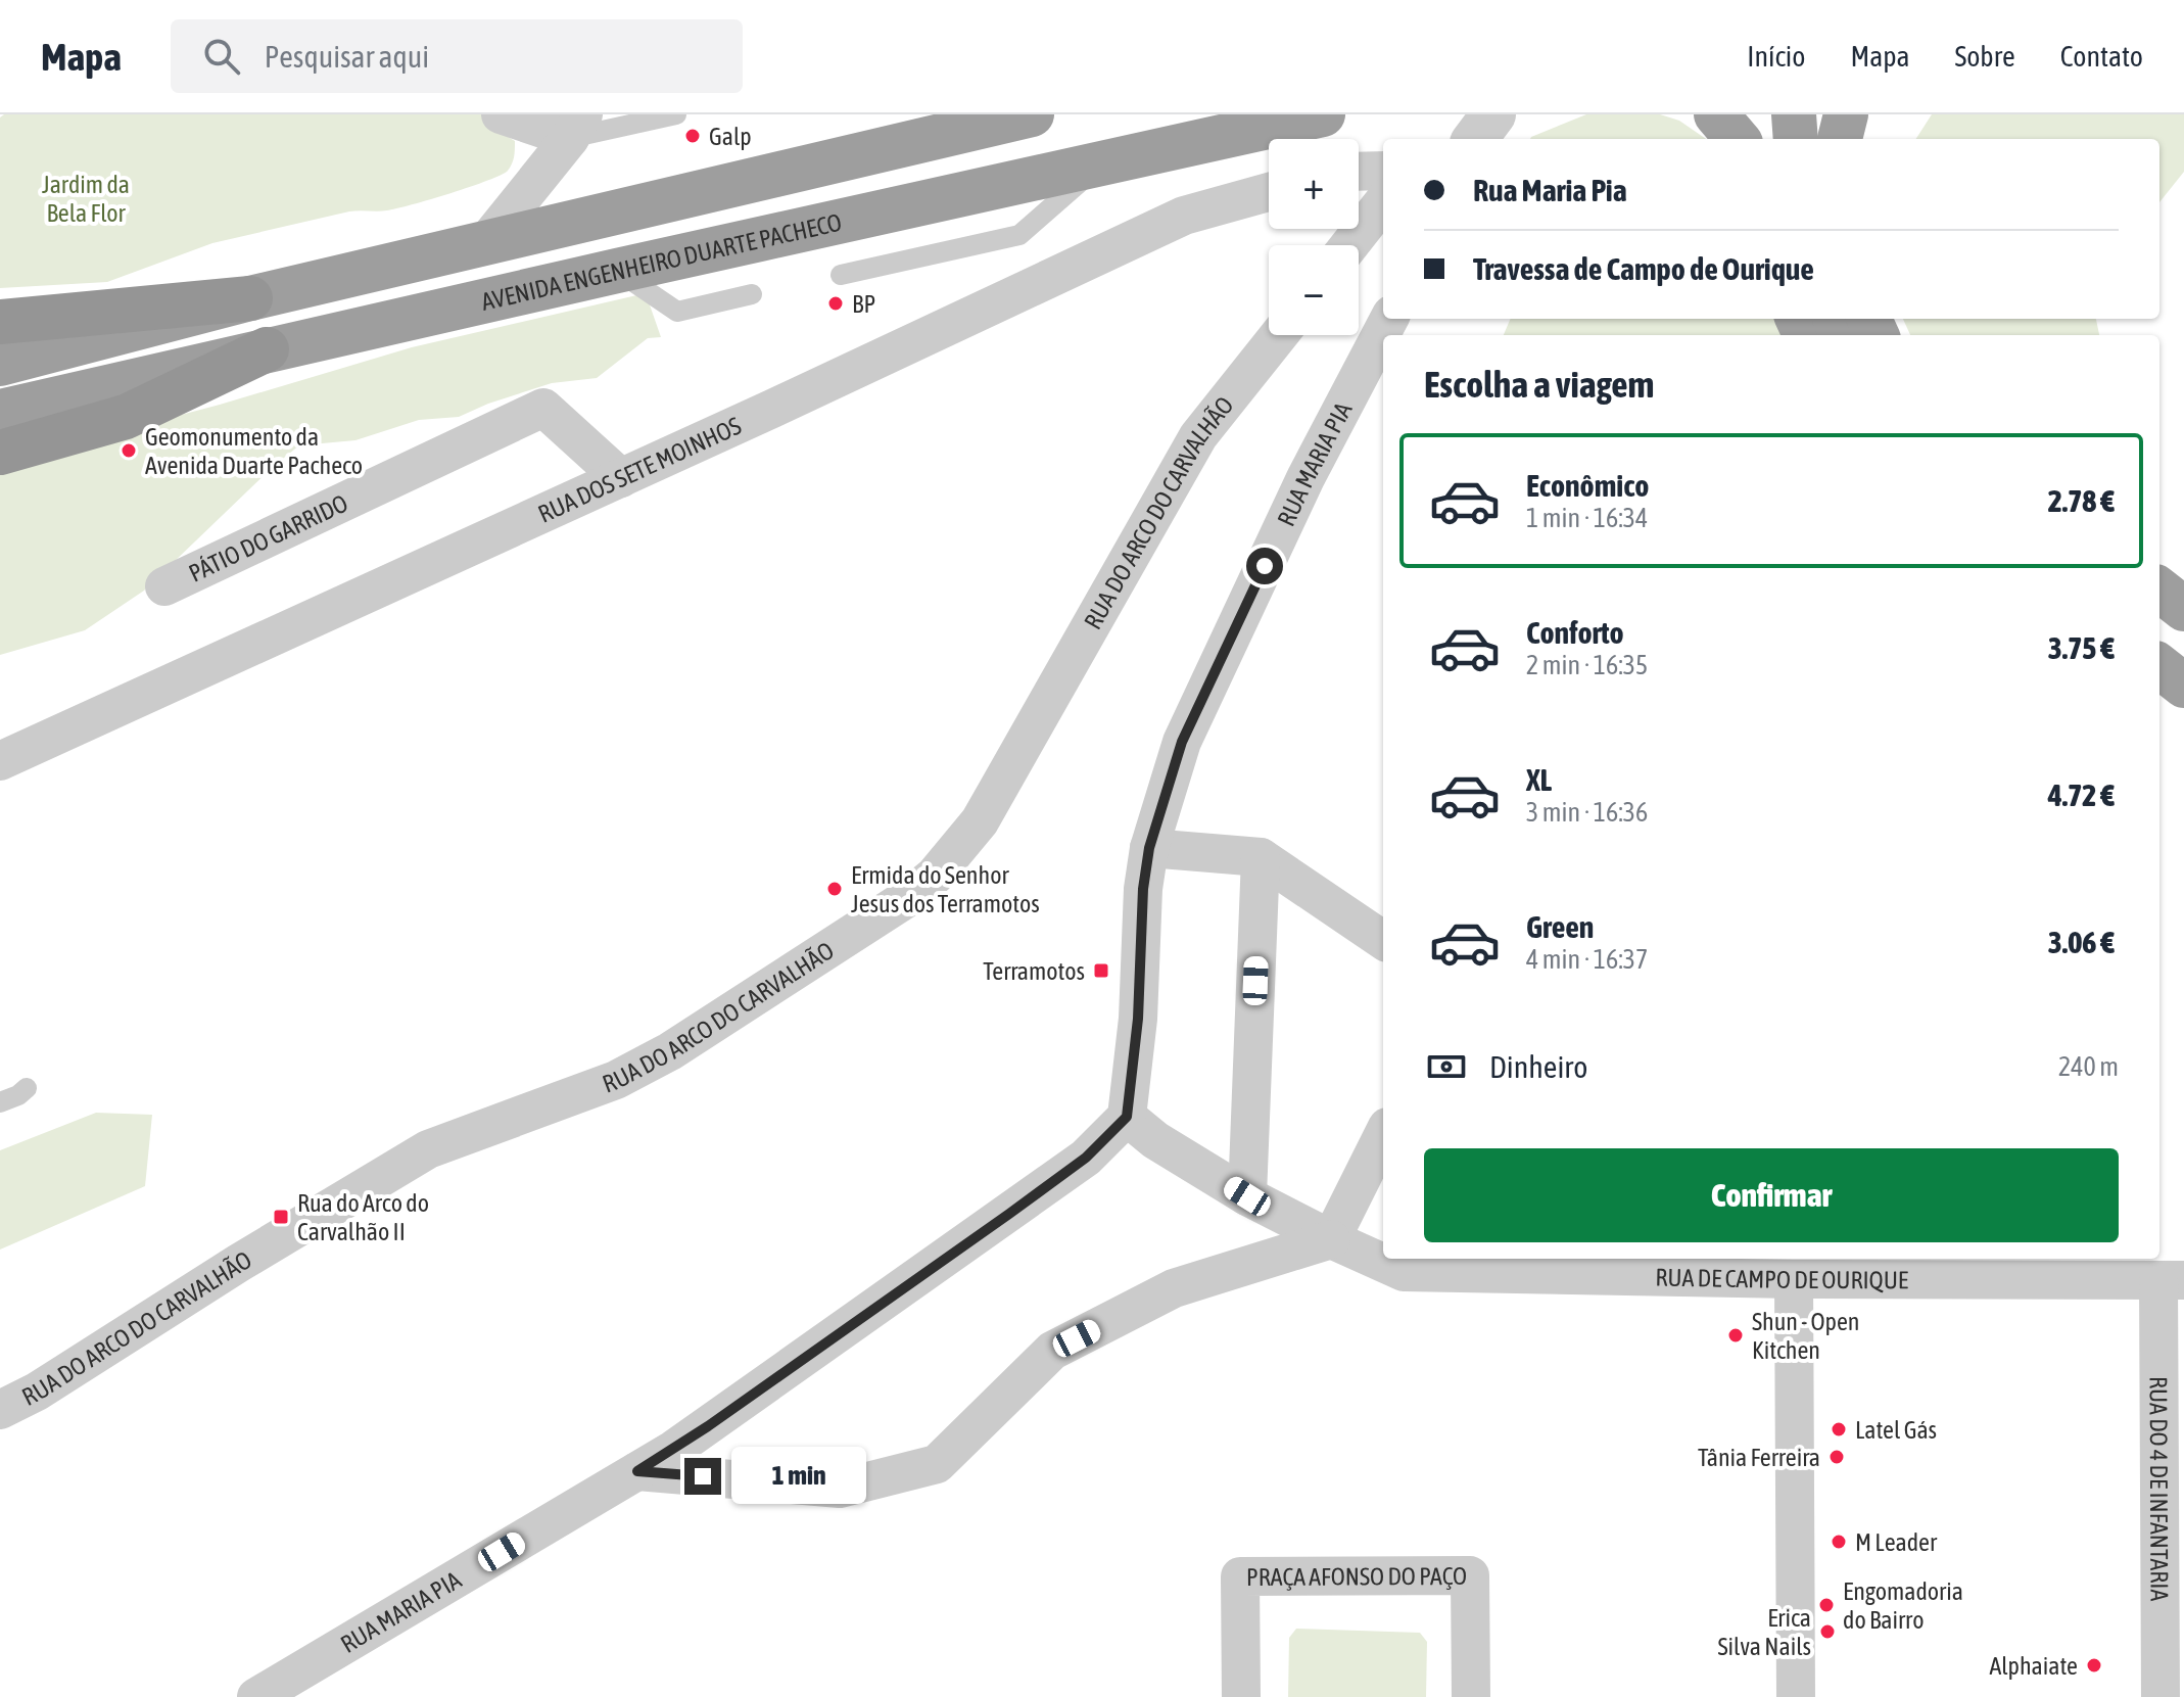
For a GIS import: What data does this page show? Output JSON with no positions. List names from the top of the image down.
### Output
{
  "streets": {
    "highway": ["AVENIDA ENGENHEIRO DUARTE PACHECO"],
    "street": [
      "RUA MARIA PIA",
      "RUA DOS SETE MOINHOS",
      "RUA DO ARCO DO CARVALHÃO",
      "PÁTIO DO GARRIDO",
      "RUA DE CAMPO DE OURIQUE",
      "RUA DO 4 DE INFANTARIA",
      "PRAÇA AFONSO DO PAÇO"
    ]
  },
  "crossings": [
    ["RUA MARIA PIA", "RUA DE CAMPO DE OURIQUE"],
    ["RUA DOS SETE MOINHOS", "PÁTIO DO GARRIDO"],
    ["RUA DE CAMPO DE OURIQUE", "RUA DO 4 DE INFANTARIA"]
  ],
  "parks": ["Jardim da Bela Flor"],
  "places": {
    "other": [
      "Galp",
      "BP",
      "Geomonumento da Avenida Duarte Pacheco",
      "Ermida do Senhor Jesus dos Terramotos",
      "Shun - Open Kitchen",
      "Latel Gás",
      "Tânia Ferreira",
      "M Leader",
      "Engomadoria do Bairro",
      "Erica Silva Nails",
      "Alphaiate"
    ],
    "transit": ["Terramotos", "Rua do Arco do Carvalhão II"]
  },
  "page": {
    "header": "Mapa",
    "search": "Pesquisar aqui",
    "nav": [
      "Início",
      "Mapa",
      "Sobre",
      "Contato"
    ],
    "map_buttons": ["+", "−"],
    "banner": ["Rua Maria Pia", "Travessa de Campo de Ourique"],
    "heading": "Escolha a viagem",
    "list": [
      {
        "name": "Econômico",
        "note": "1 min · 16:34",
        "value": "2.78 €"
      },
      {
        "name": "Conforto",
        "note": "2 min · 16:35",
        "value": "3.75 €"
      },
      {
        "name": "XL",
        "note": "3 min · 16:36",
        "value": "4.72 €"
      },
      {
        "name": "Green",
        "note": "4 min · 16:37",
        "value": "3.06 €"
      }
    ],
    "pay": ["Dinheiro", "240 m"],
    "buttons": "Confirmar",
    "bubble": "1 min"
  }
}
